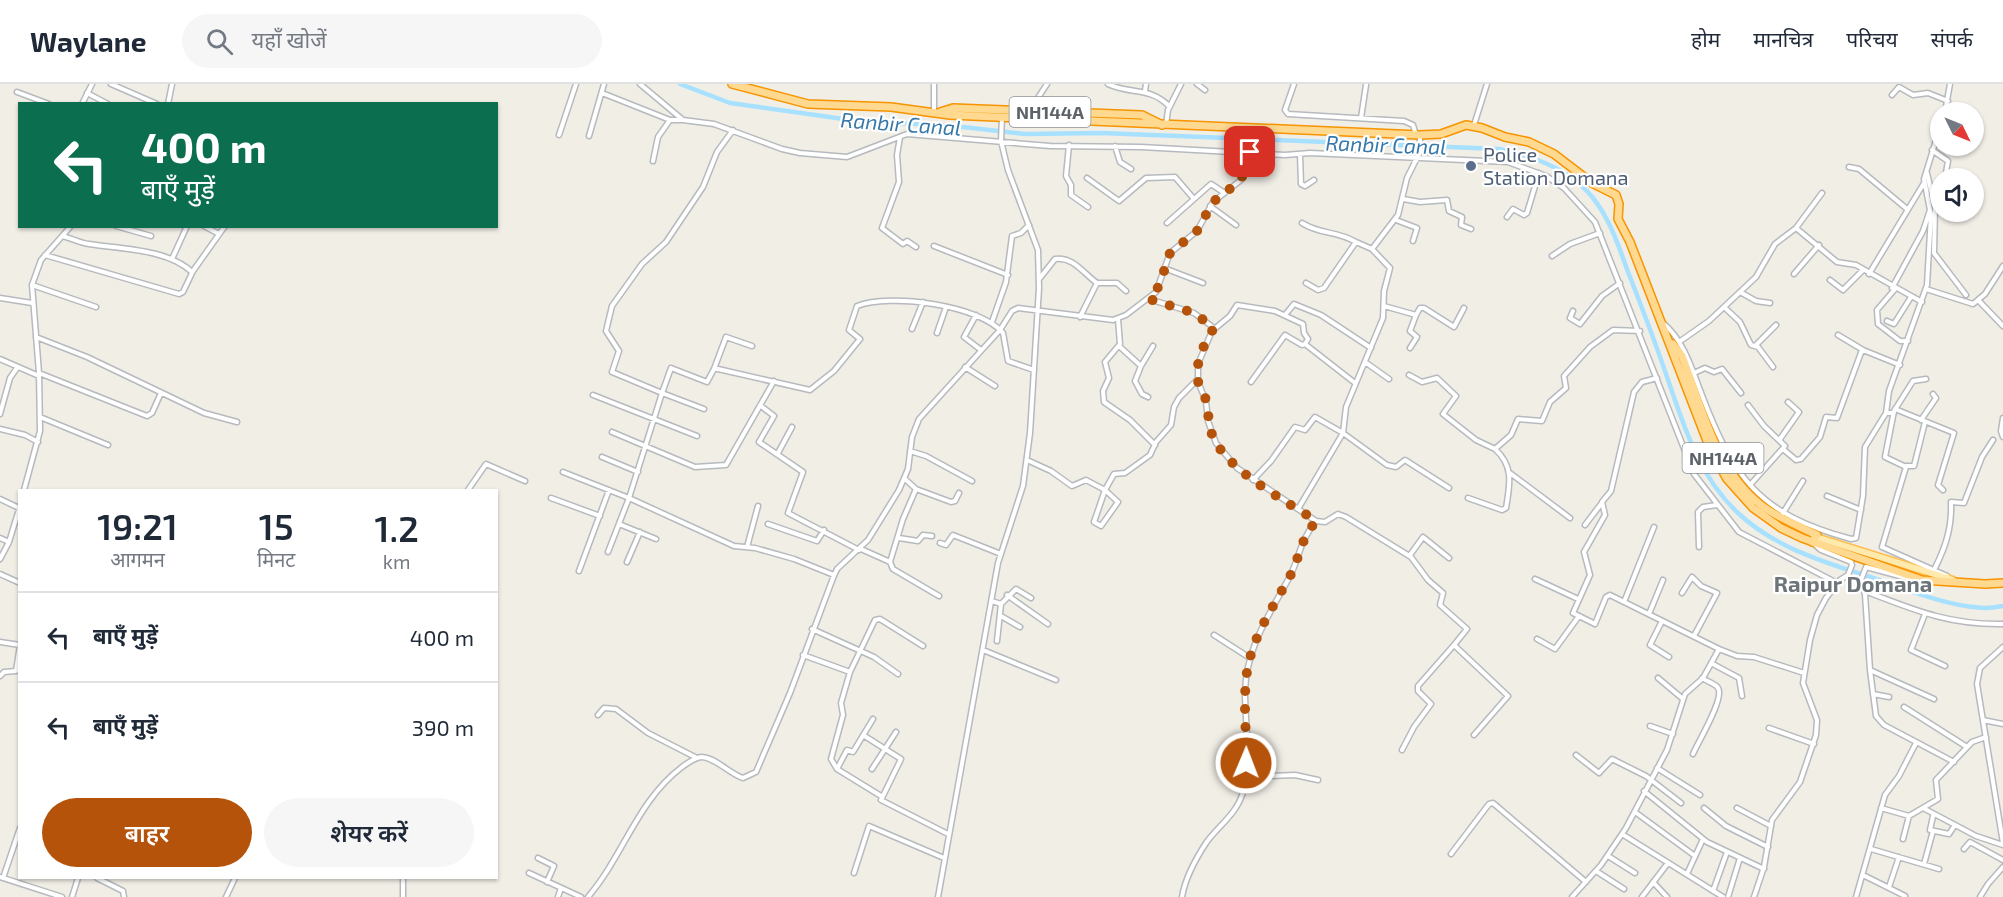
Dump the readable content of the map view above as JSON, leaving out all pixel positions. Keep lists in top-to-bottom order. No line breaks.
{"streets":{"highway":["NH144A"]},"districts":["Raipur Domana"],"water":["Ranbir Canal"],"places":["Police Station Domana"],"north":"bottom right","page":{"header":"Waylane","search":"यहाँ खोजें","nav":["होम","मानचित्र","परिचय","संपर्क"],"turn":["400 m","बाएँ मुड़ें"],"eta":["19:21","आगमन","15","मिनट","1.2","km"],"list":[{"name":"बाएँ मुड़ें","value":"400 m"},{"name":"बाएँ मुड़ें","value":"390 m"}],"buttons":["बाहर","शेयर करें"]}}
